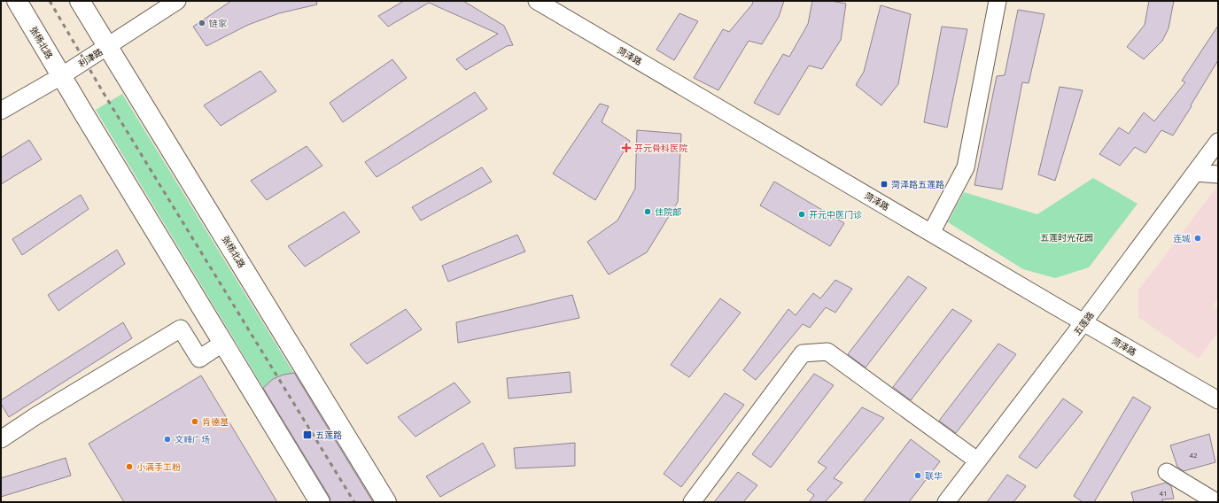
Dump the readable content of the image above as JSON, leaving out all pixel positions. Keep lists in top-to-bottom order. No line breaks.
{"streets":{"main road":["张杨北路"],"street":["菏泽路","利津路","五莲路"]},"crossings":[["张杨北路","利津路"],["菏泽路","五莲路"]],"parks":["五莲时光花园"],"places":{"other":["链家","住院部","开元中医门诊","连城","肯德基","文峰广场","小满手工粉","联华"],"health":["开元骨科医院"],"transit":["菏泽路五莲路","五莲路"]},"house_numbers":["42","41"]}
